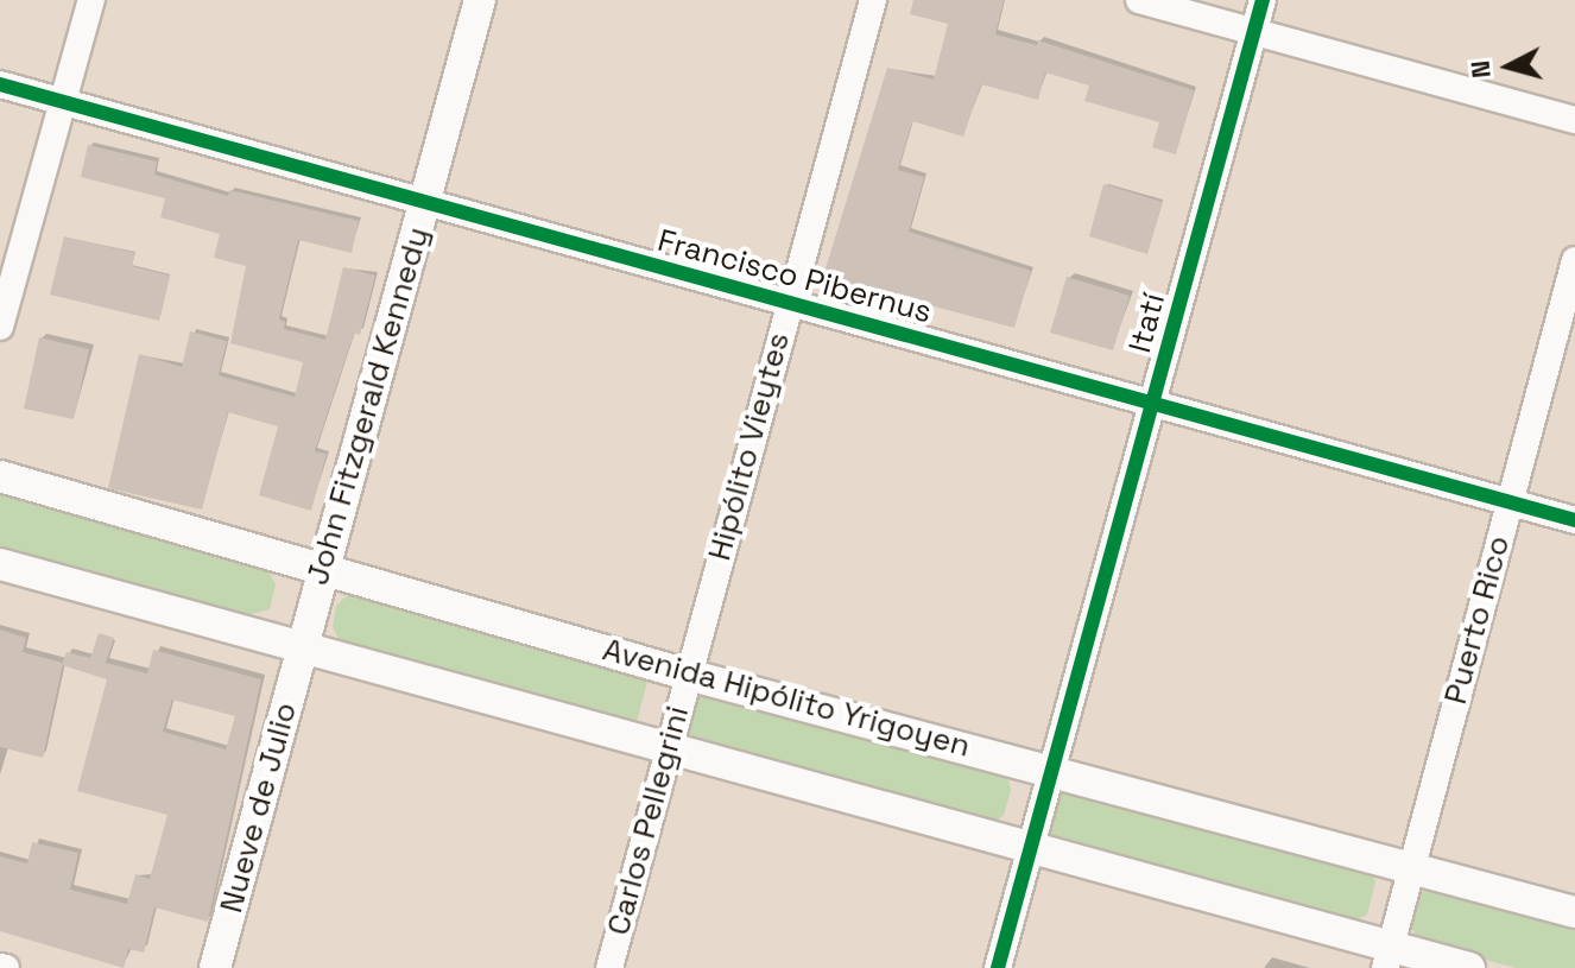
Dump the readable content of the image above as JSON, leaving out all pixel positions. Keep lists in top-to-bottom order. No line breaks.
{"streets":{"main road":["John Fitzgerald Kennedy","Avenida Hipólito Yrigoyen","Nueve de Julio"],"street":["Francisco Pibernus","Itatí","Hipólito Vieytes","Puerto Rico","Carlos Pellegrini"]},"crossings":[["Francisco Pibernus","Itatí"],["Francisco Pibernus","John Fitzgerald Kennedy"],["Francisco Pibernus","Hipólito Vieytes"],["Francisco Pibernus","Puerto Rico"],["Itatí","Avenida Hipólito Yrigoyen"],["John Fitzgerald Kennedy","Avenida Hipólito Yrigoyen"],["John Fitzgerald Kennedy","Nueve de Julio"],["Hipólito Vieytes","Avenida Hipólito Yrigoyen"],["Hipólito Vieytes","Carlos Pellegrini"],["Puerto Rico","Avenida Hipólito Yrigoyen"],["Avenida Hipólito Yrigoyen","Carlos Pellegrini"]],"north":"left"}
